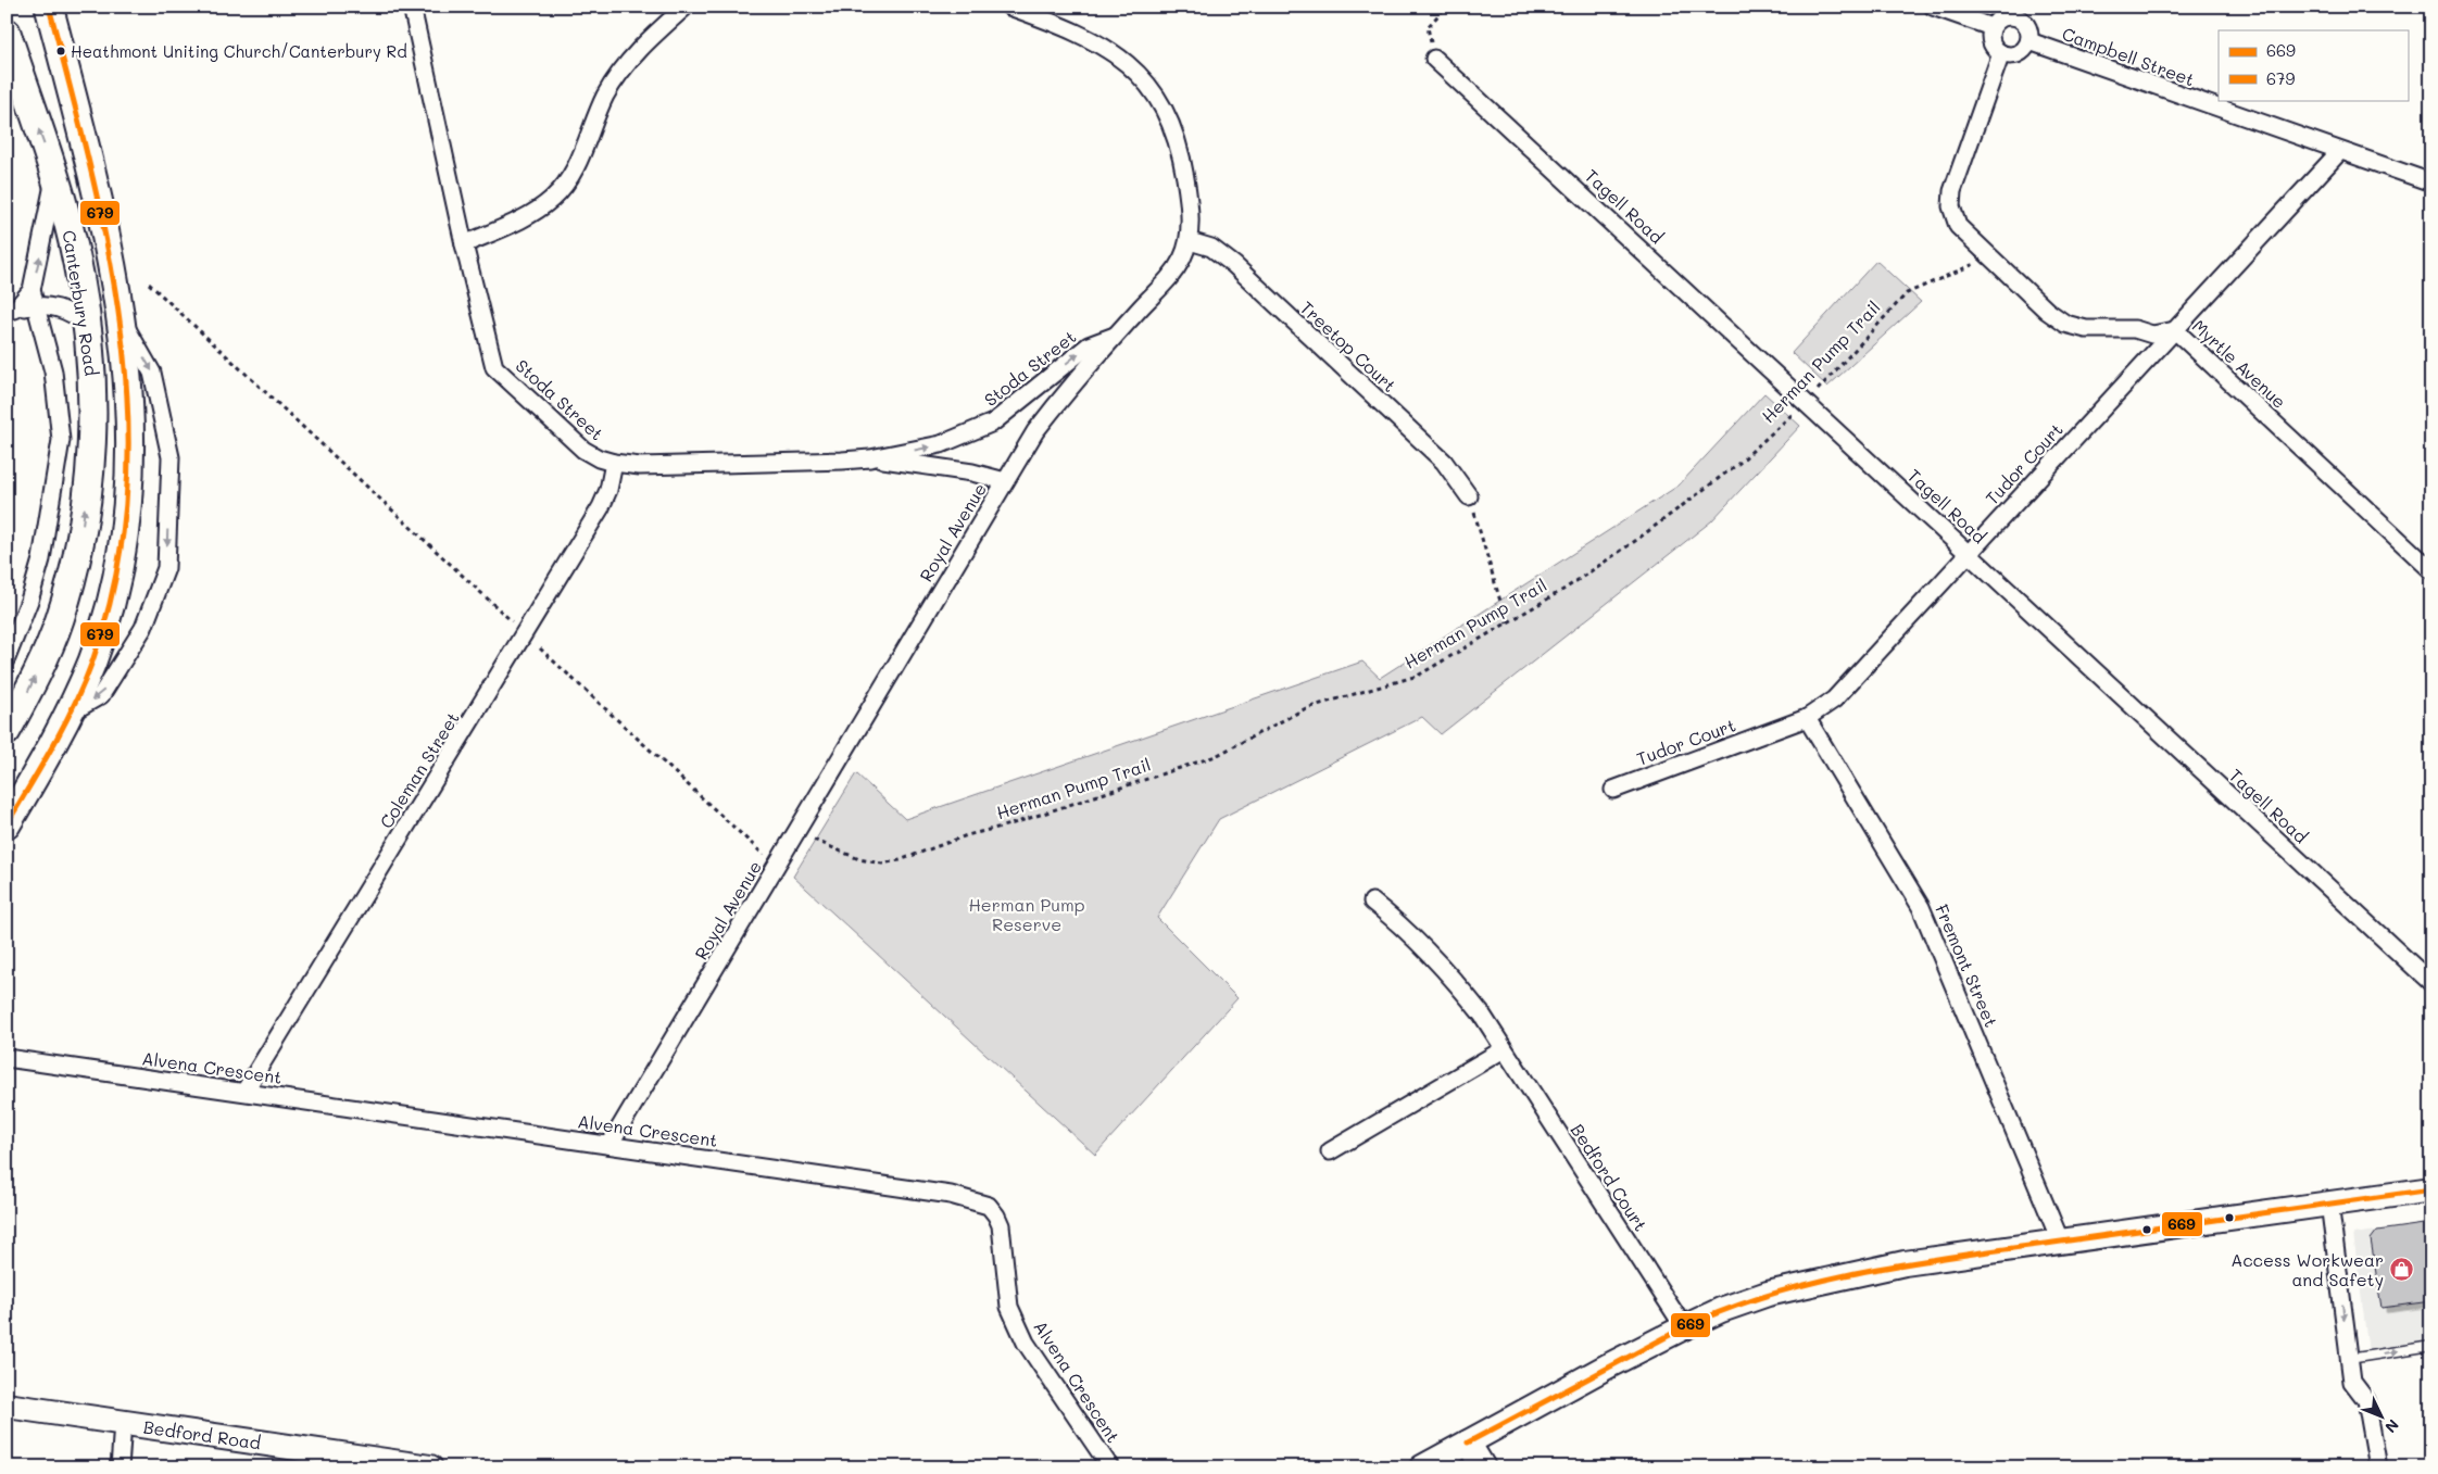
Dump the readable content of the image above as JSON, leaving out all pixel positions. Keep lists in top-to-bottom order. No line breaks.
{"streets":{"main road":["Canterbury Road","Bedford Road"],"street":["Campbell Street","Tagell Road","Treetop Court","Myrtle Avenue","Stoda Street","Tudor Court","Royal Avenue","Coleman Street","Fremont Street","Alvena Crescent","Bedford Court"],"path":["Herman Pump Trail"]},"crossings":[["Campbell Street","Myrtle Avenue"],["Campbell Street","Tudor Court"],["Tagell Road","Herman Pump Trail"],["Tagell Road","Tudor Court"],["Treetop Court","Royal Avenue"],["Herman Pump Trail","Myrtle Avenue"],["Herman Pump Trail","Royal Avenue"],["Myrtle Avenue","Tudor Court"],["Stoda Street","Royal Avenue"],["Stoda Street","Coleman Street"],["Tudor Court","Fremont Street"],["Royal Avenue","Alvena Crescent"],["Coleman Street","Alvena Crescent"]],"parks":["Herman Pump Reserve"],"places":{"other":["Heathmont Uniting Church/Canterbury Rd"],"shop":["Access Workwear and Safety"]},"lines":["transit line 679","transit line 669"],"legend":["669","679"],"north":"bottom right"}
